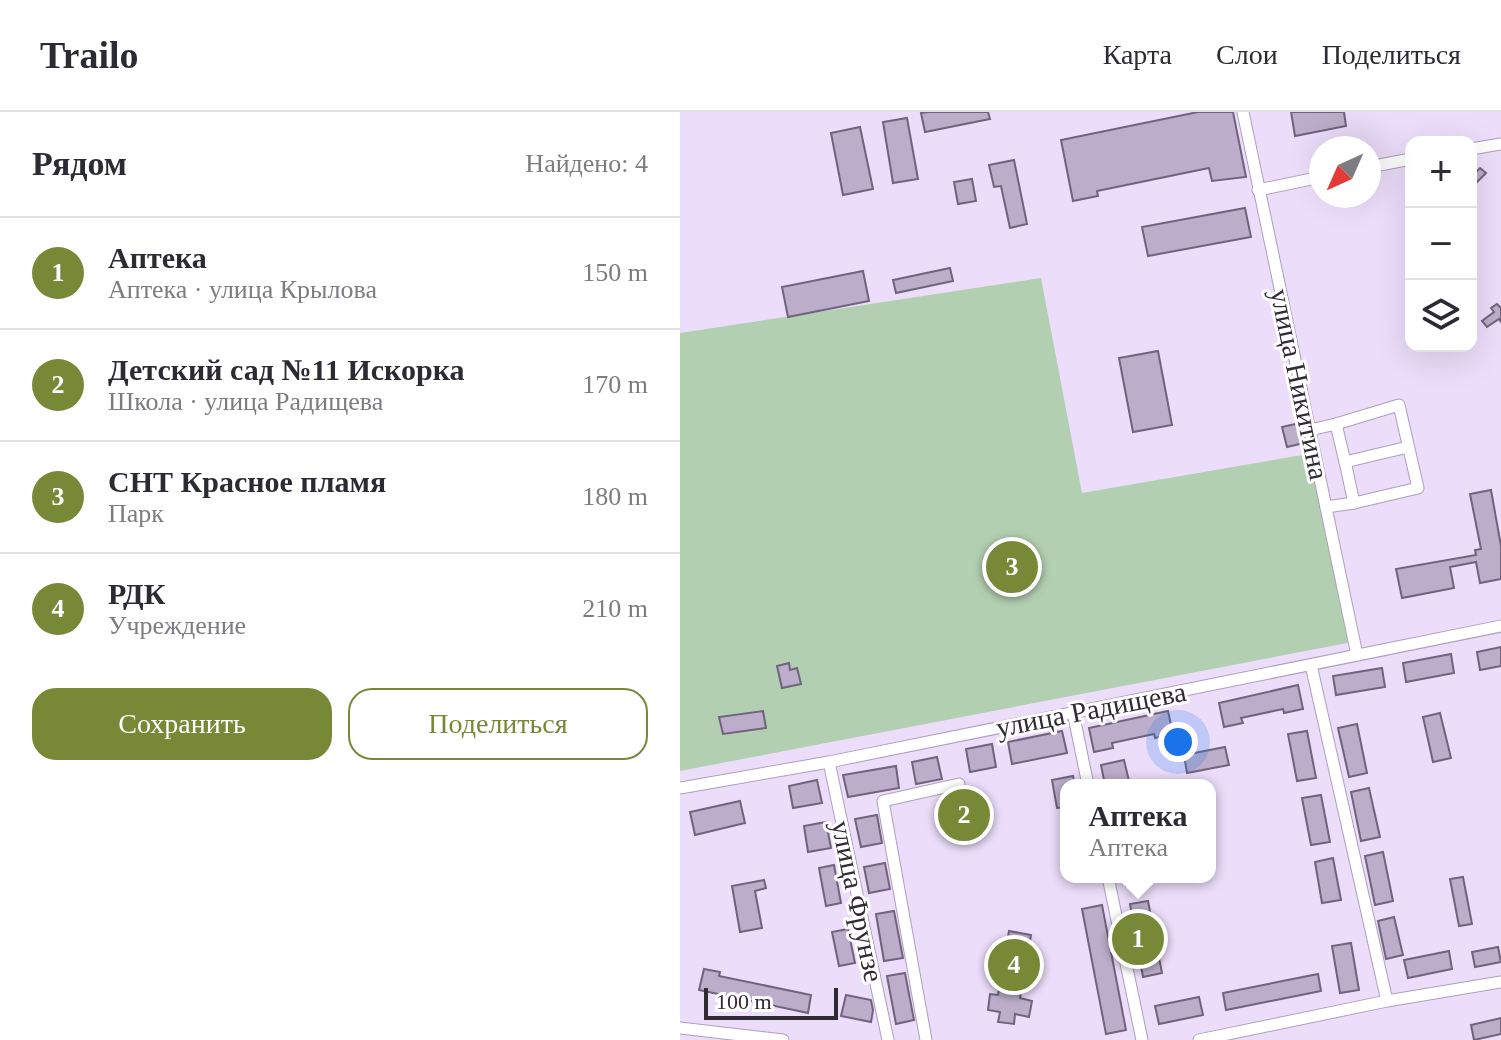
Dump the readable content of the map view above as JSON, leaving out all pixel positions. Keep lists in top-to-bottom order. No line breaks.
{"streets":{"street":["улица Никитина","улица Радищева","улица Фрунзе"]},"crossings":[["улица Никитина","улица Радищева"],["улица Радищева","улица Фрунзе"]],"scale_bar":"100 m","north":"bottom left","page":{"header":"Trailo","nav":["Карта","Слои","Поделиться"],"heading":["Рядом","Найдено: 4"],"map_buttons":["+","−"],"list":[{"mark":"1","name":"Аптека","note":"Аптека · улица Крылова","value":"150 m"},{"mark":"2","name":"Детский сад №11 Искорка","note":"Школа · улица Радищева","value":"170 m"},{"mark":"3","name":"СНТ Красное пламя","note":"Парк","value":"180 m"},{"mark":"4","name":"РДК","note":"Учреждение","value":"210 m"}],"pins":["3","2","1","4"],"buttons":["Сохранить","Поделиться"],"popup":["Аптека","Аптека"],"scale":"100 m"}}
